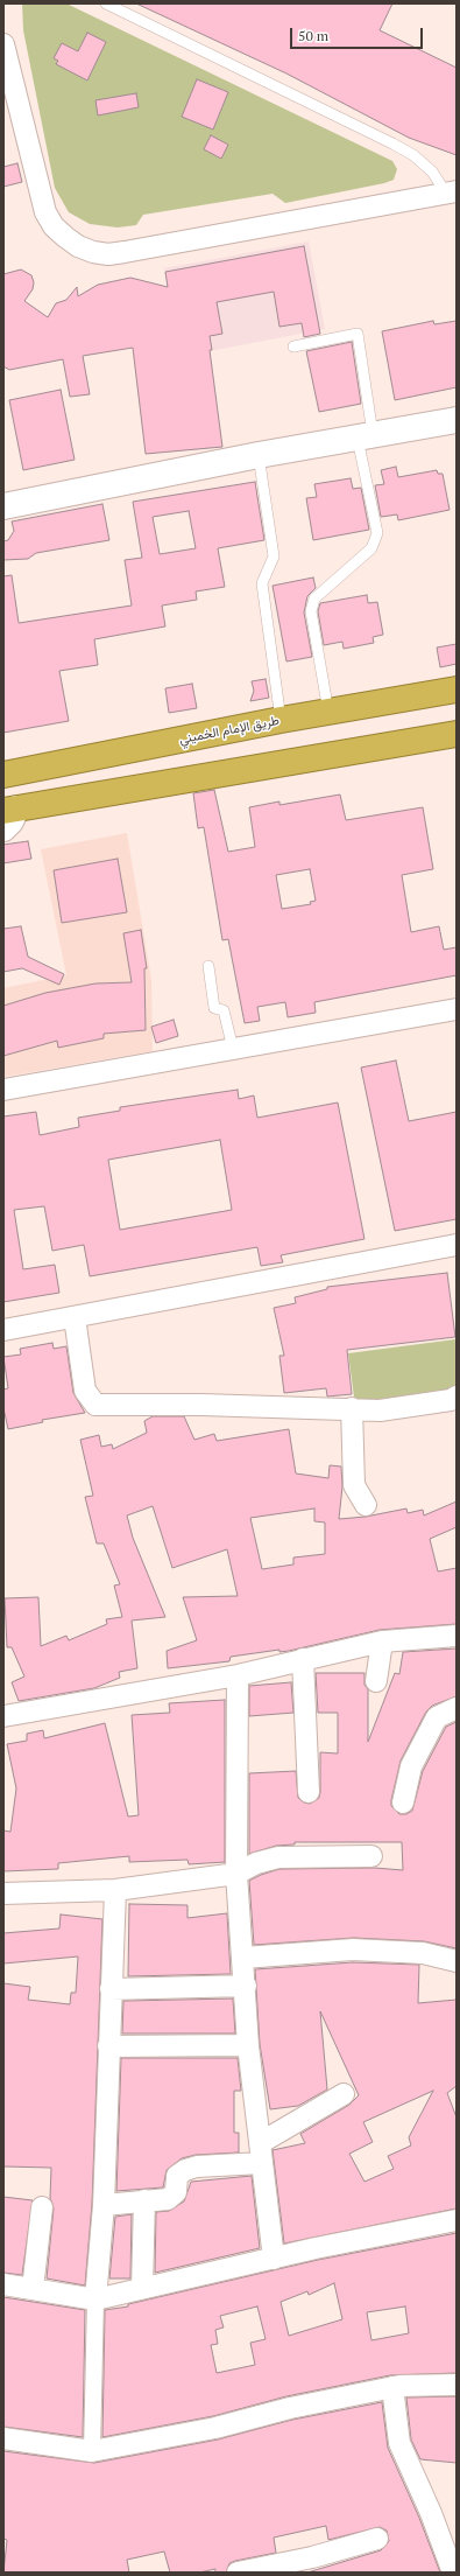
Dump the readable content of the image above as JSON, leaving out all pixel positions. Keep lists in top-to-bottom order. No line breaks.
{"streets":{"highway":["طريق الإمام الخميني"]},"scale_bar":"50 m"}
